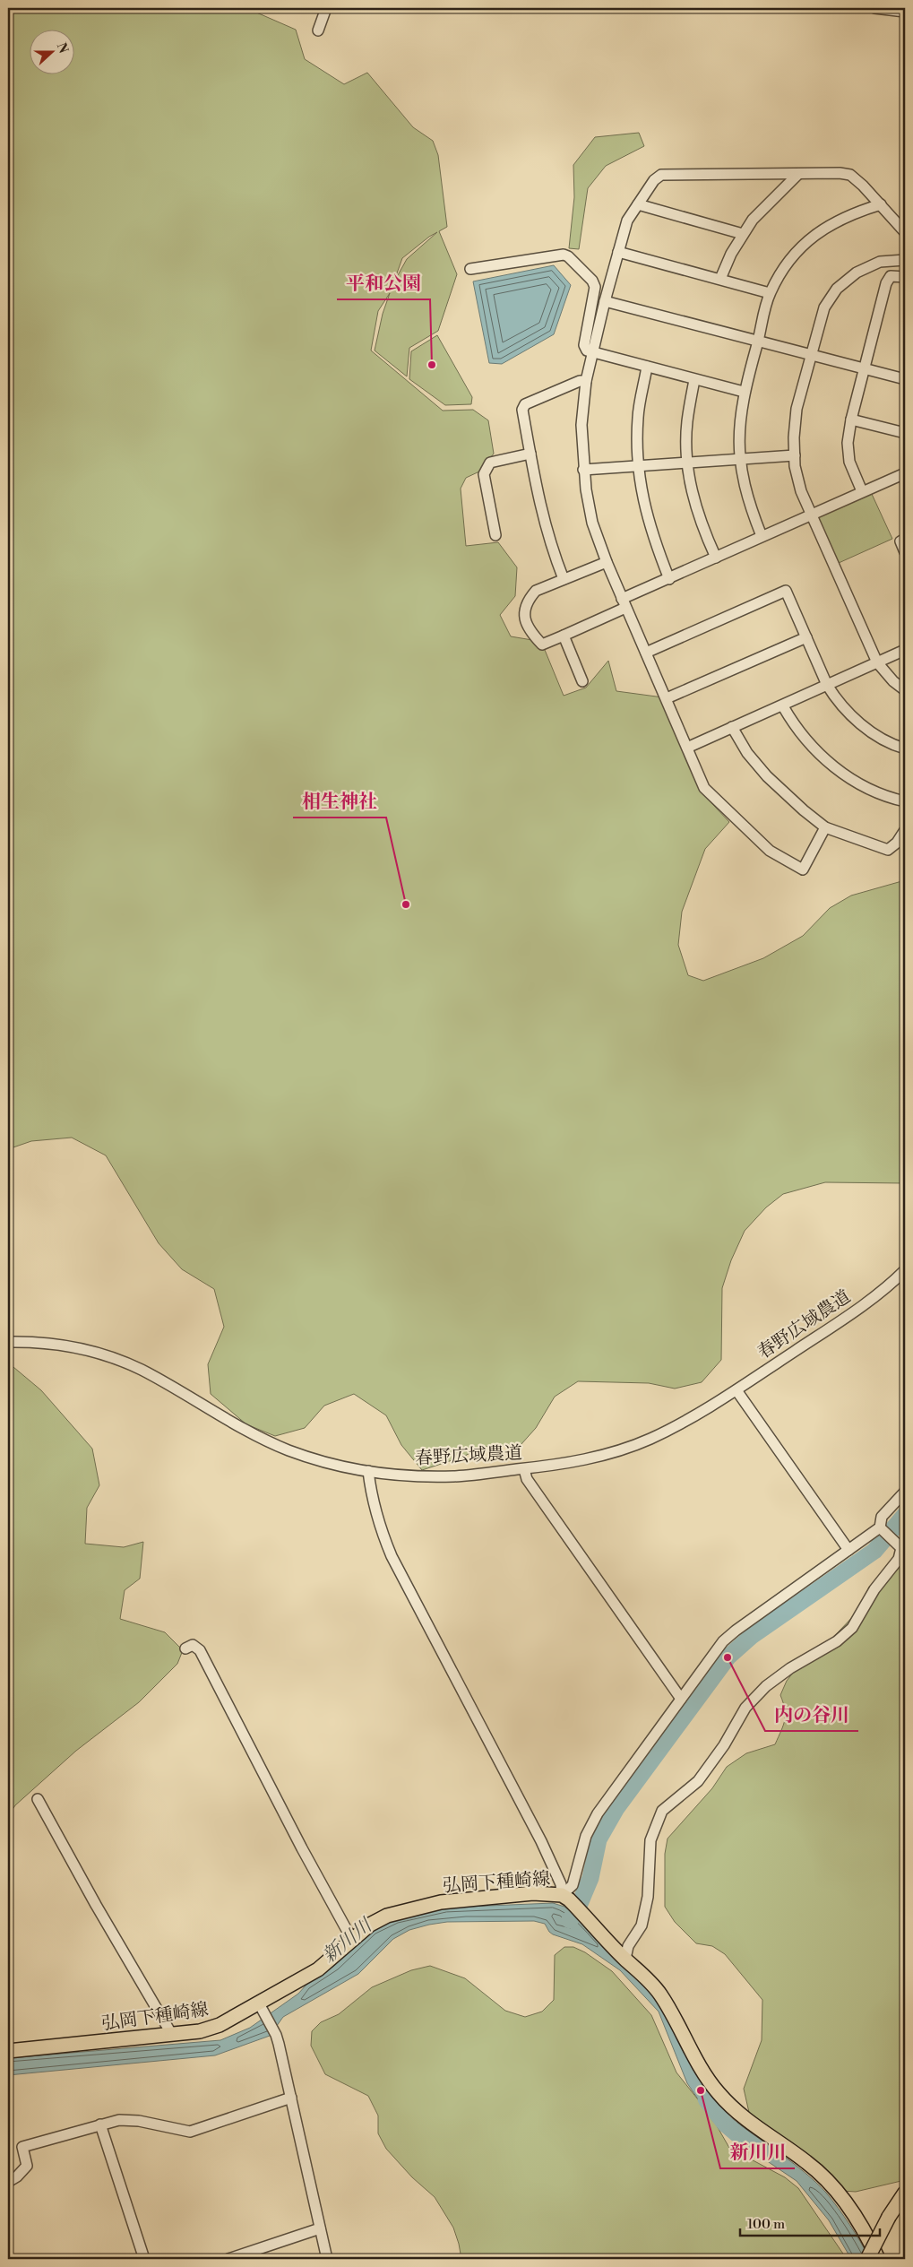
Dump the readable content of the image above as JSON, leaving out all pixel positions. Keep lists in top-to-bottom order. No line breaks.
{"streets":{"main road":["弘岡下種崎線"],"street":["春野広域農道"]},"water":["新川川"],"places":["平和公園","相生神社","内の谷川","新川川"],"scale_bar":"100 m","north":"right"}
